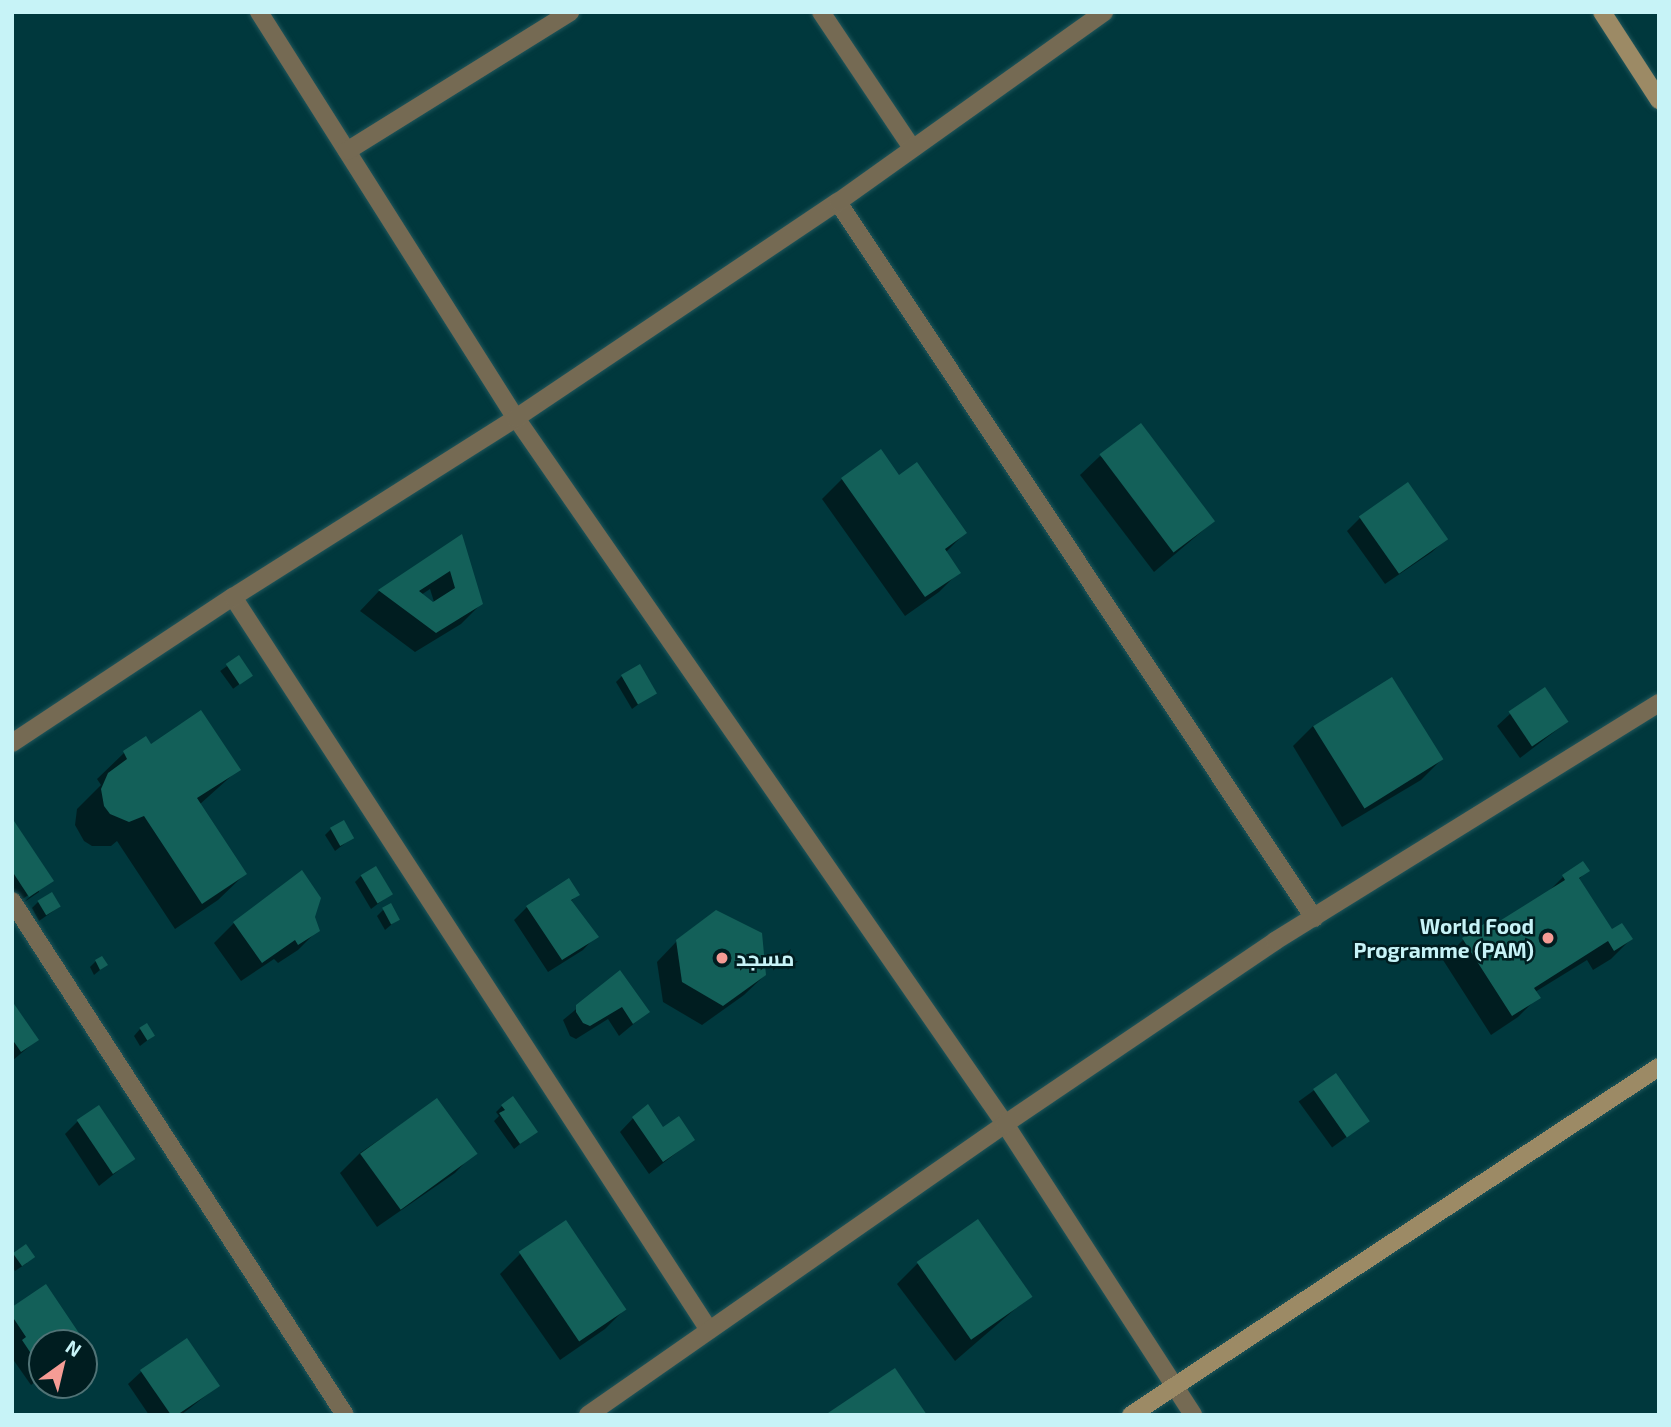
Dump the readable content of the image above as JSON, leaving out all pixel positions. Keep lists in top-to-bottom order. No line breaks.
{"places":["World Food Programme (PAM)","مسجد"],"north":"top right"}
